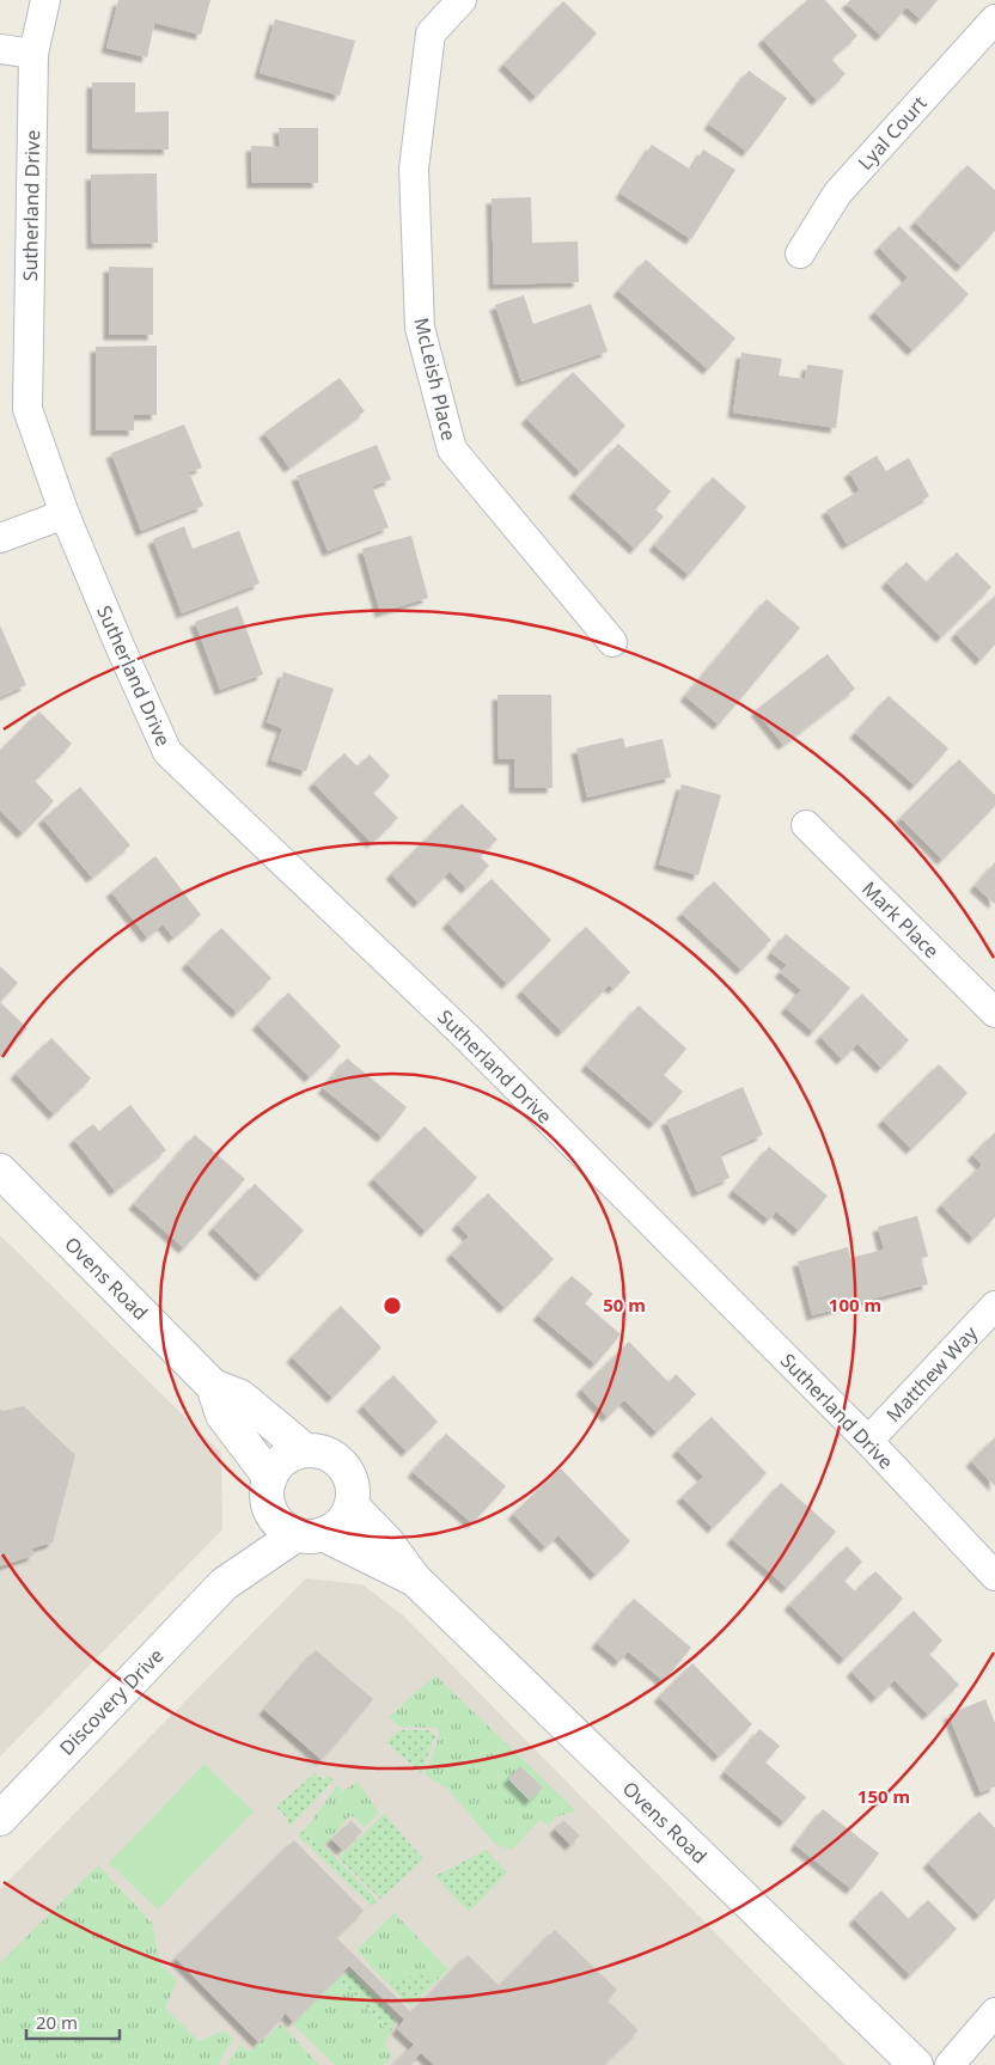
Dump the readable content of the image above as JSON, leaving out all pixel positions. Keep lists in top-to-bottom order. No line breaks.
{"streets":{"street":["Lyal Court","Sutherland Drive","McLeish Place","Mark Place","Ovens Road","Matthew Way","Discovery Drive"]},"crossings":[["Sutherland Drive","Matthew Way"],["Ovens Road","Discovery Drive"]],"scale_bar":"20 m","rings":["50 m","100 m","150 m"]}
